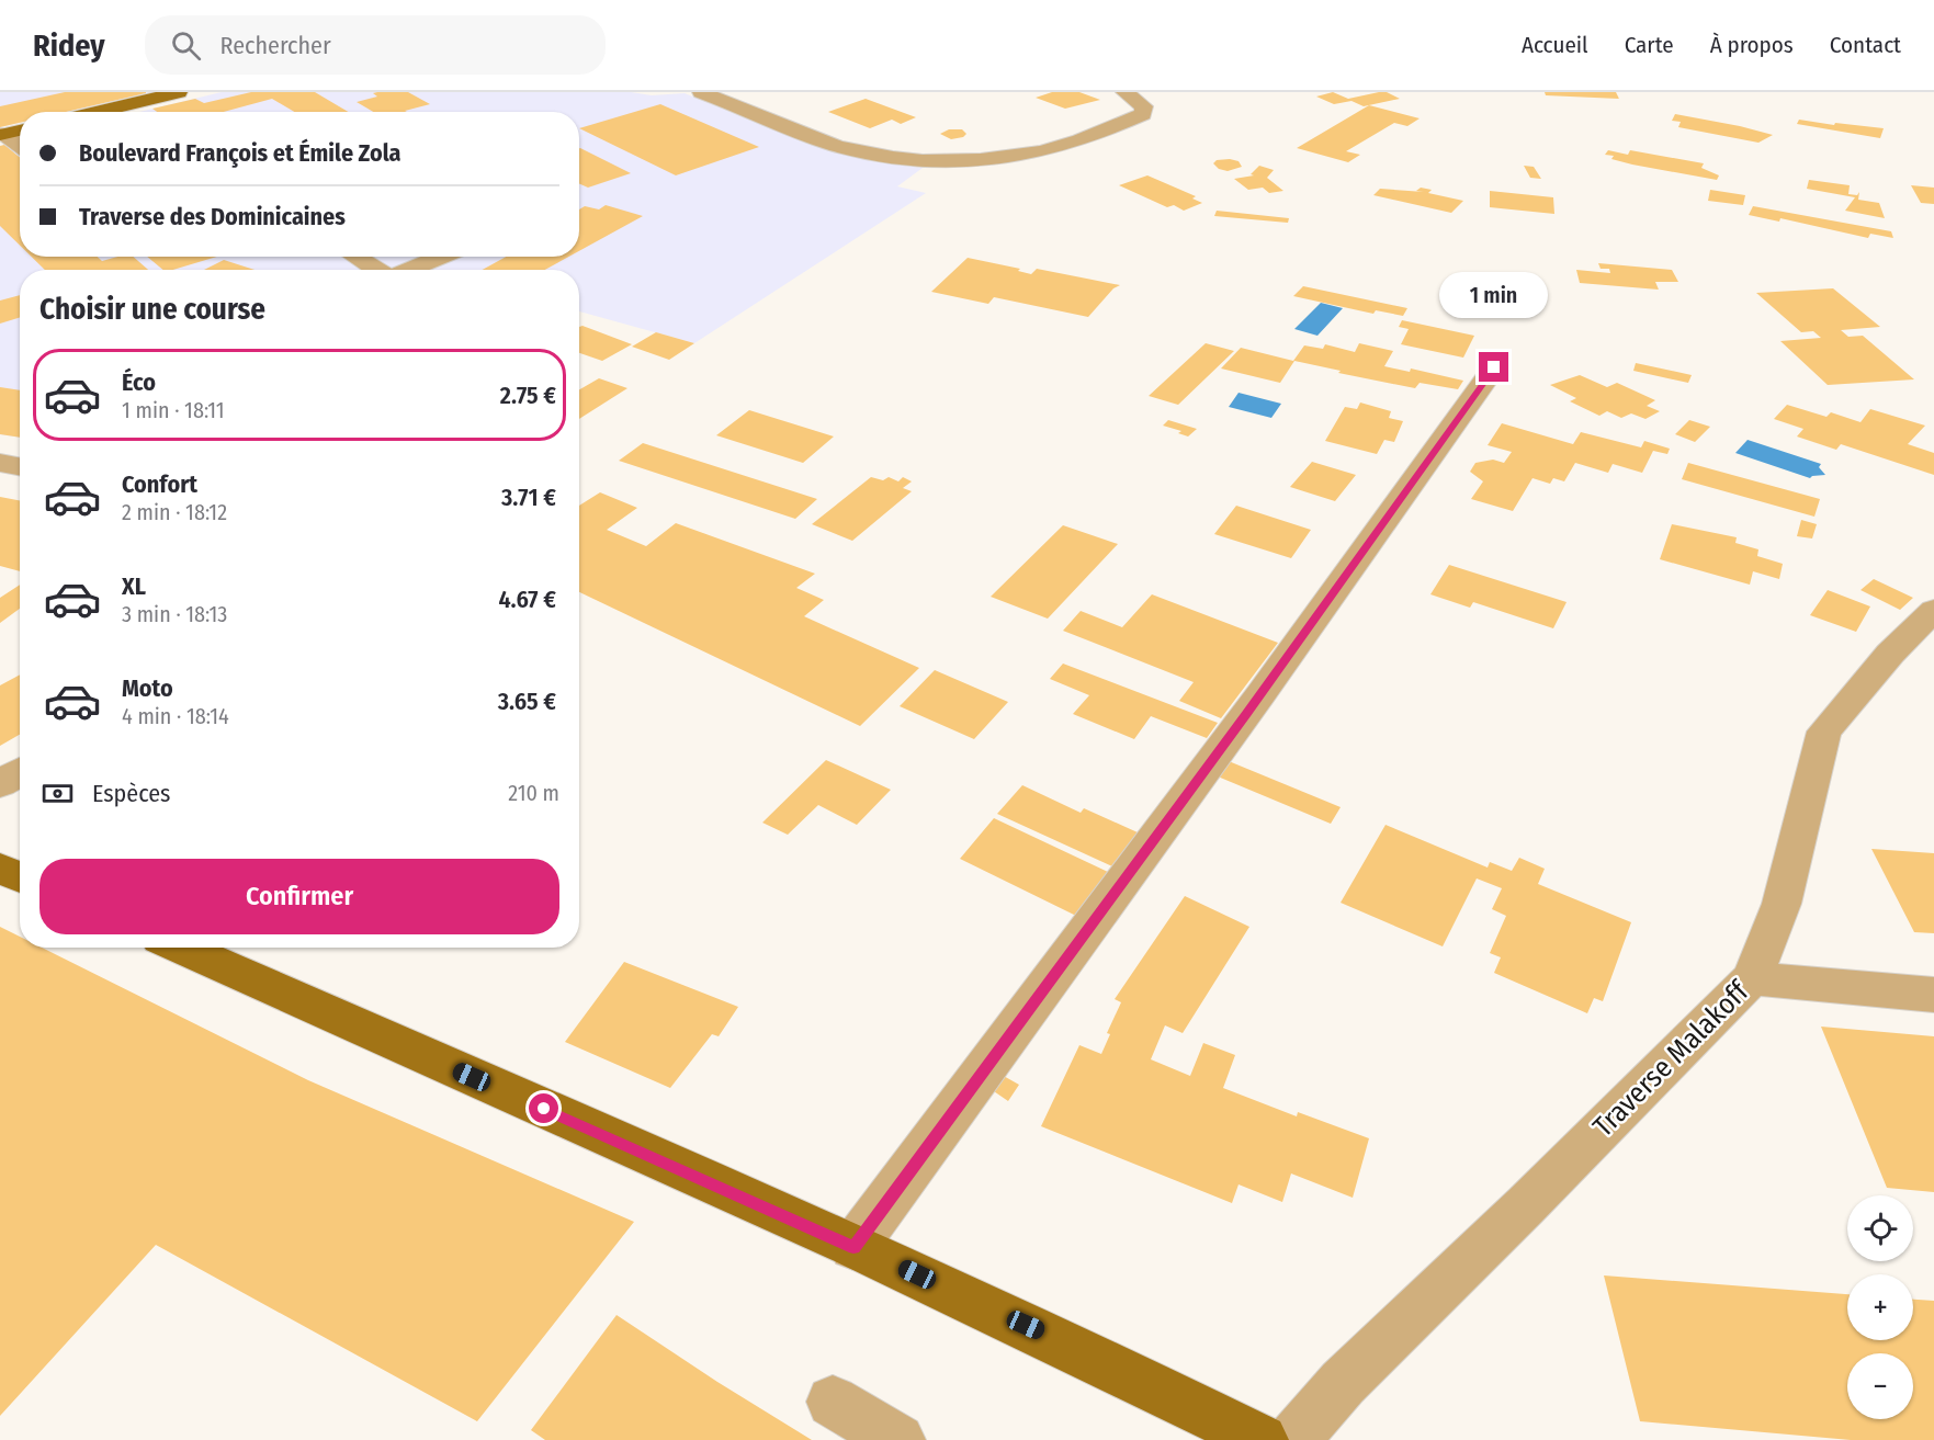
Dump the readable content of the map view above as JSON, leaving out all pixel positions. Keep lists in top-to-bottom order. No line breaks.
{"streets":{"street":["Traverse Malakoff"]},"page":{"header":"Ridey","search":"Rechercher","nav":["Accueil","Carte","À propos","Contact"],"banner":["Boulevard François et Émile Zola","Traverse des Dominicaines"],"heading":"Choisir une course","bubble":"1 min","list":[{"name":"Éco","note":"1 min · 18:11","value":"2.75 €"},{"name":"Confort","note":"2 min · 18:12","value":"3.71 €"},{"name":"XL","note":"3 min · 18:13","value":"4.67 €"},{"name":"Moto","note":"4 min · 18:14","value":"3.65 €"}],"pay":["Espèces","210 m"],"buttons":"Confirmer","map_buttons":["+","−"]}}
